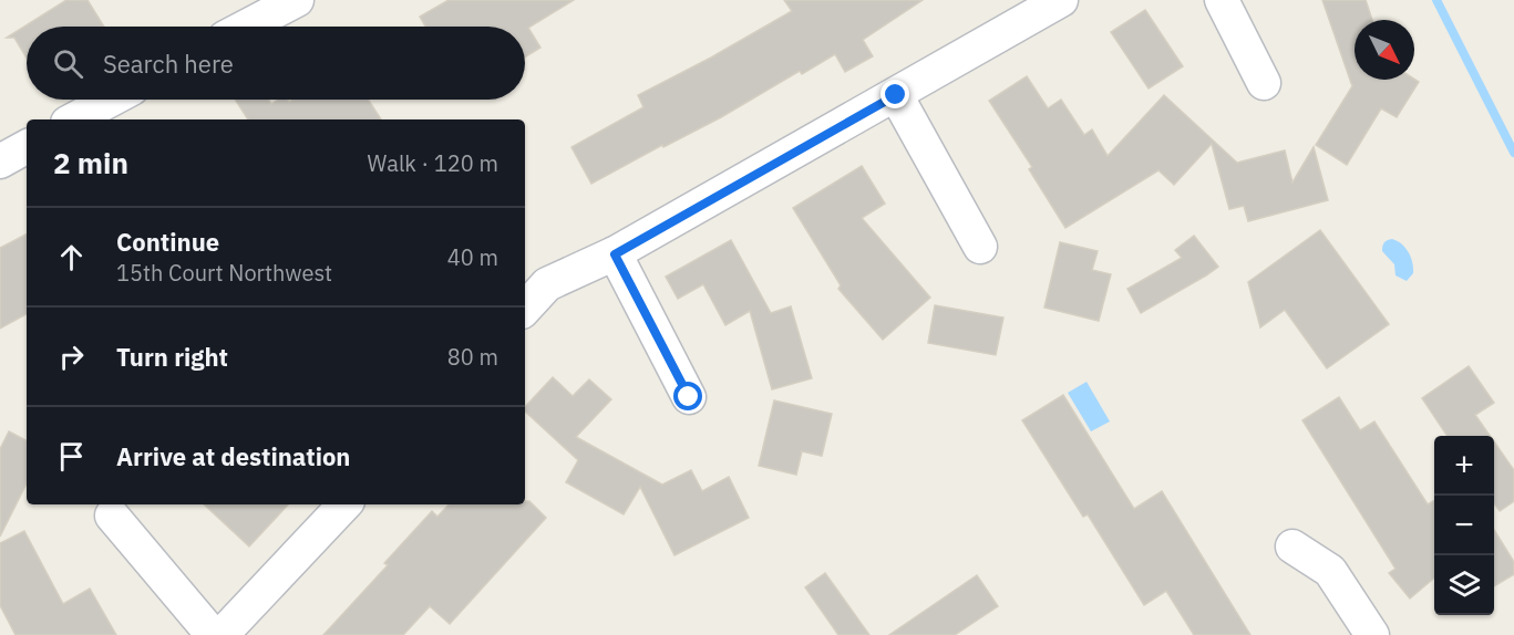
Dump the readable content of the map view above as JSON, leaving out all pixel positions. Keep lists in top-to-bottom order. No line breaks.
{"north":"bottom right","page":{"search":"Search here","heading":["2 min","Walk · 120 m"],"list":[["Continue","15th Court Northwest","40 m"],["Turn right","80 m"],"Arrive at destination"],"map_buttons":["+","−"]}}
